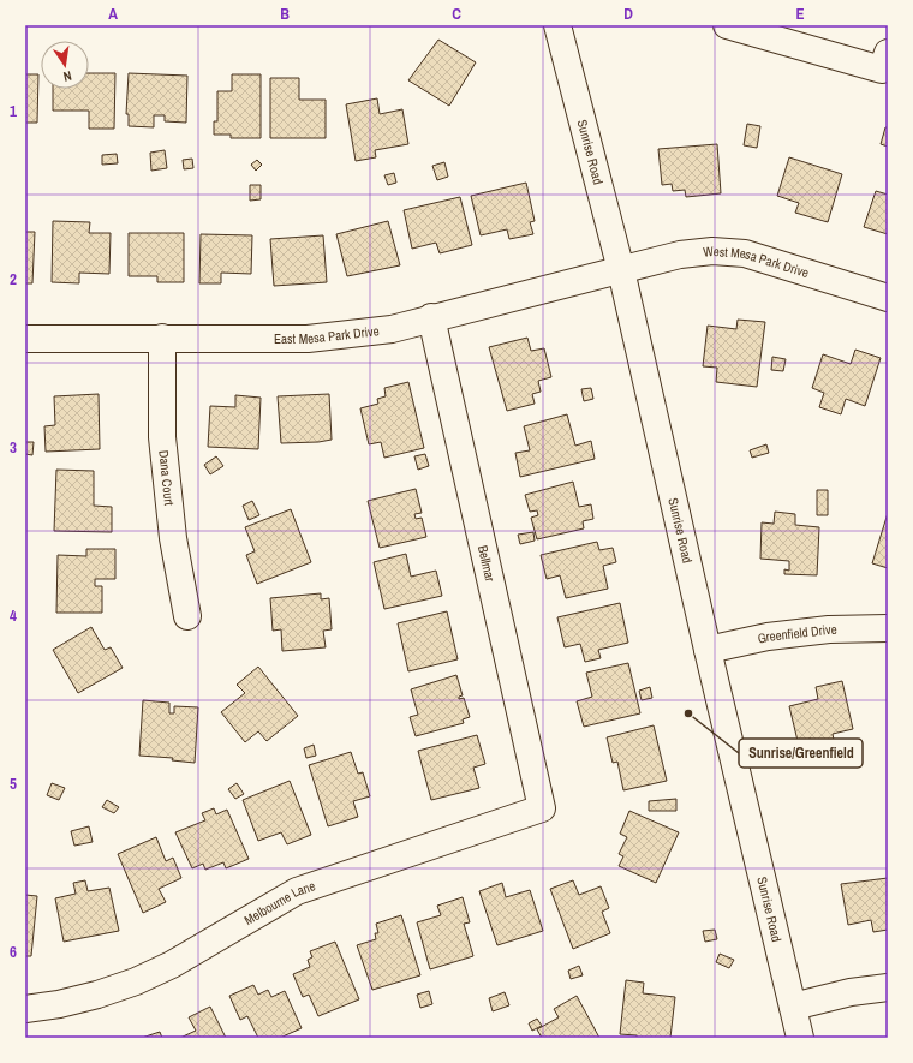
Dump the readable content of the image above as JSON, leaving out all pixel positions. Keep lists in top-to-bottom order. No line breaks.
{"streets":{"street":["Sunrise Road","West Mesa Park Drive","East Mesa Park Drive","Dana Court","Bellmar","Greenfield Drive","Melbourne Lane"]},"crossings":[["Sunrise Road","West Mesa Park Drive"],["Sunrise Road","East Mesa Park Drive"],["Sunrise Road","Greenfield Drive"],["West Mesa Park Drive","East Mesa Park Drive"],["East Mesa Park Drive","Dana Court"],["East Mesa Park Drive","Bellmar"],["Bellmar","Melbourne Lane"]],"places":["Sunrise/Greenfield"],"north":"bottom","grid":{"columns":["A","B","C","D","E"],"rows":["1","2","3","4","5","6"]}}
